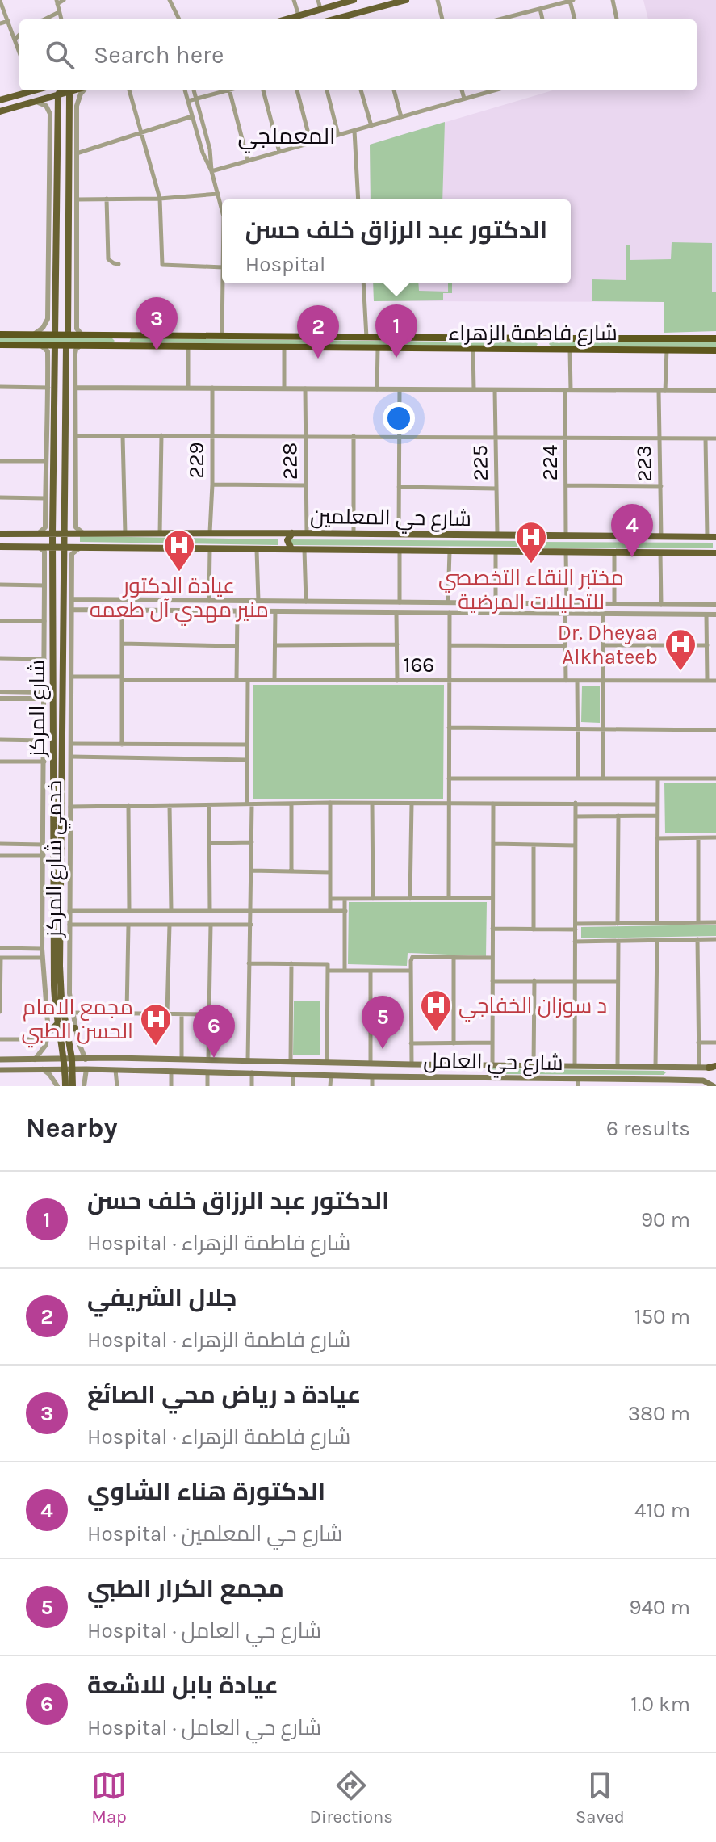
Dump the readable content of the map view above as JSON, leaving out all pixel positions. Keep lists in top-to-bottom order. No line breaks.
{"streets":{"highway":["شارع فاطمة الزهراء"],"main road":["شارع حي المعلمين","شارع المركز","شارع حي العامل"],"street":["229","228","225","224","223","166","خدمي شارع المركز"]},"crossings":[["شارع فاطمة الزهراء","224"],["شارع فاطمة الزهراء","223"],["شارع فاطمة الزهراء","شارع المركز"],["229","شارع حي المعلمين"],["228","شارع حي المعلمين"],["225","شارع حي المعلمين"],["224","شارع حي المعلمين"],["223","شارع حي المعلمين"],["شارع حي المعلمين","شارع المركز"],["شارع حي المعلمين","خدمي شارع المركز"],["166","خدمي شارع المركز"],["شارع المركز","خدمي شارع المركز"],["شارع المركز","شارع حي العامل"],["خدمي شارع المركز","شارع حي العامل"]],"districts":["المعملجي"],"places":{"hospital":["مختبر النقاء التخصصي للتحليلات المرضية","عيادة الدكتور منير مهدي آل طعمه","Dr. Dheyaa Alkhateeb","د سوزان الخفاجي","مجمع الامام الحسن الطبي"]},"page":{"search":"Search here","popup":["الدكتور عبد الرزاق خلف حسن","Hospital"],"pins":["3","1","2","4","5","6"],"heading":["Nearby","6 results"],"list":[{"mark":"1","name":"الدكتور عبد الرزاق خلف حسن","note":"Hospital · شارع فاطمة الزهراء","value":"90 m"},{"mark":"2","name":"جلال الشريفي","note":"Hospital · شارع فاطمة الزهراء","value":"150 m"},{"mark":"3","name":"عيادة د رياض محي الصائغ","note":"Hospital · شارع فاطمة الزهراء","value":"380 m"},{"mark":"4","name":"الدكتورة هناء الشاوي","note":"Hospital · شارع حي المعلمين","value":"410 m"},{"mark":"5","name":"مجمع الكرار الطبي","note":"Hospital · شارع حي العامل","value":"940 m"},{"mark":"6","name":"عيادة بابل للاشعة","note":"Hospital · شارع حي العامل","value":"1.0 km"}],"nav":["Map","Directions","Saved"]}}
